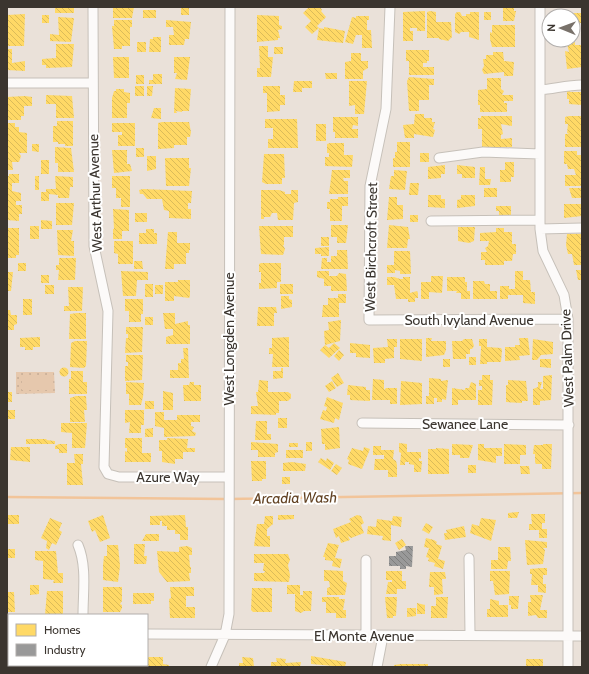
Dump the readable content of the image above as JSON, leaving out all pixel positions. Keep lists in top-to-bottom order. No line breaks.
{"streets":{"street":["West Arthur Avenue","West Birchcroft Street","South Ivyland Avenue","West Longden Avenue","West Palm Drive","Sewanee Lane","Azure Way","El Monte Avenue"]},"crossings":[["West Arthur Avenue","Azure Way"],["West Birchcroft Street","South Ivyland Avenue"],["South Ivyland Avenue","West Palm Drive"],["West Longden Avenue","Azure Way"],["West Longden Avenue","El Monte Avenue"],["West Palm Drive","Sewanee Lane"],["West Palm Drive","El Monte Avenue"]],"water":["Arcadia Wash"],"legend":["Homes","Industry"],"north":"left"}
